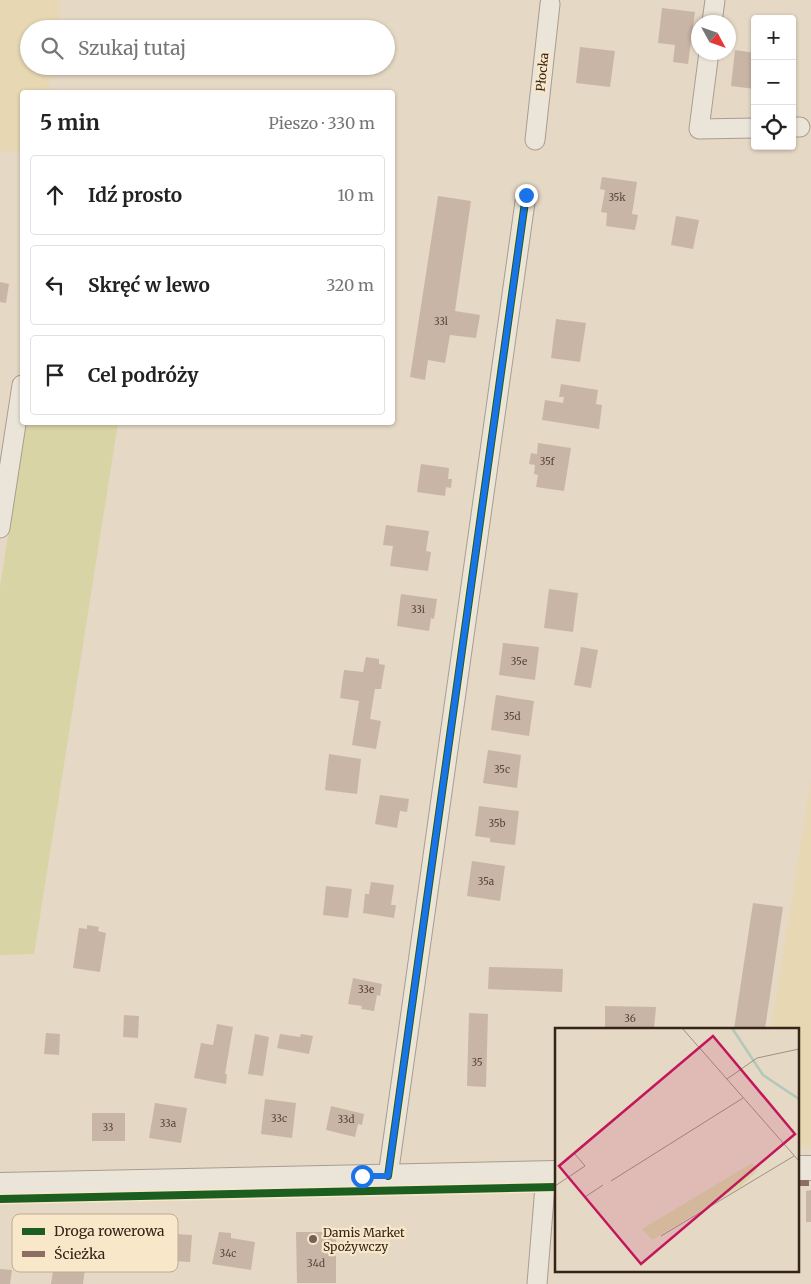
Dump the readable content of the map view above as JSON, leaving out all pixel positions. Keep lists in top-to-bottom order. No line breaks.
{"streets":{"street":["Płocka"]},"places":["Damis Market Spożywczy"],"house_numbers":["35k","33l","35f","33i","35e","35d","35c","35b","35a","33e","36","35","33c","33d","33a","33","34c","34d"],"legend":["Droga rowerowa","Ścieżka"],"north":"bottom right","page":{"map_buttons":["+","−"],"search":"Szukaj tutaj","heading":["5 min","Pieszo · 330 m"],"list":[["Idź prosto","10 m"],["Skręć w lewo","320 m"],"Cel podróży"]}}
